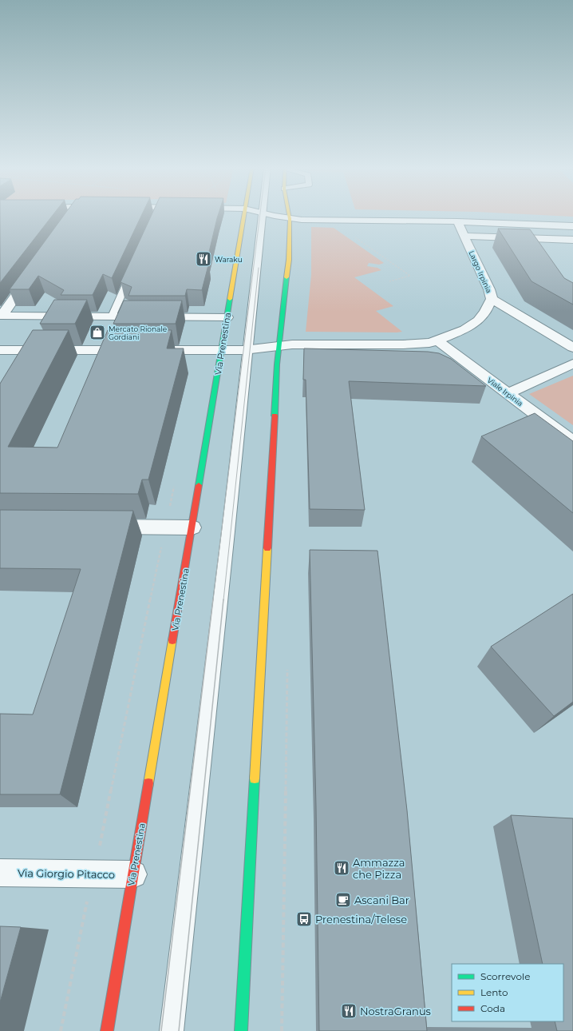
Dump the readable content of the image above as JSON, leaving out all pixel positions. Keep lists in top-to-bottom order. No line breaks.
{"streets":{"main road":["Via Prenestina"],"street":["Largo Irpinia","Viale Irpinia","Via Giorgio Pitacco"]},"crossings":[["Largo Irpinia","Via Prenestina"],["Largo Irpinia","Viale Irpinia"],["Via Prenestina","Via Giorgio Pitacco"]],"places":{"restaurant":["Waraku","Ammazza che Pizza","NostraGranus"],"shop":["Mercato Rionale Gordiani"],"cafe":["Ascani Bar"],"bus stop":["Prenestina/Telese"]},"legend":["Scorrevole","Lento","Coda"]}
